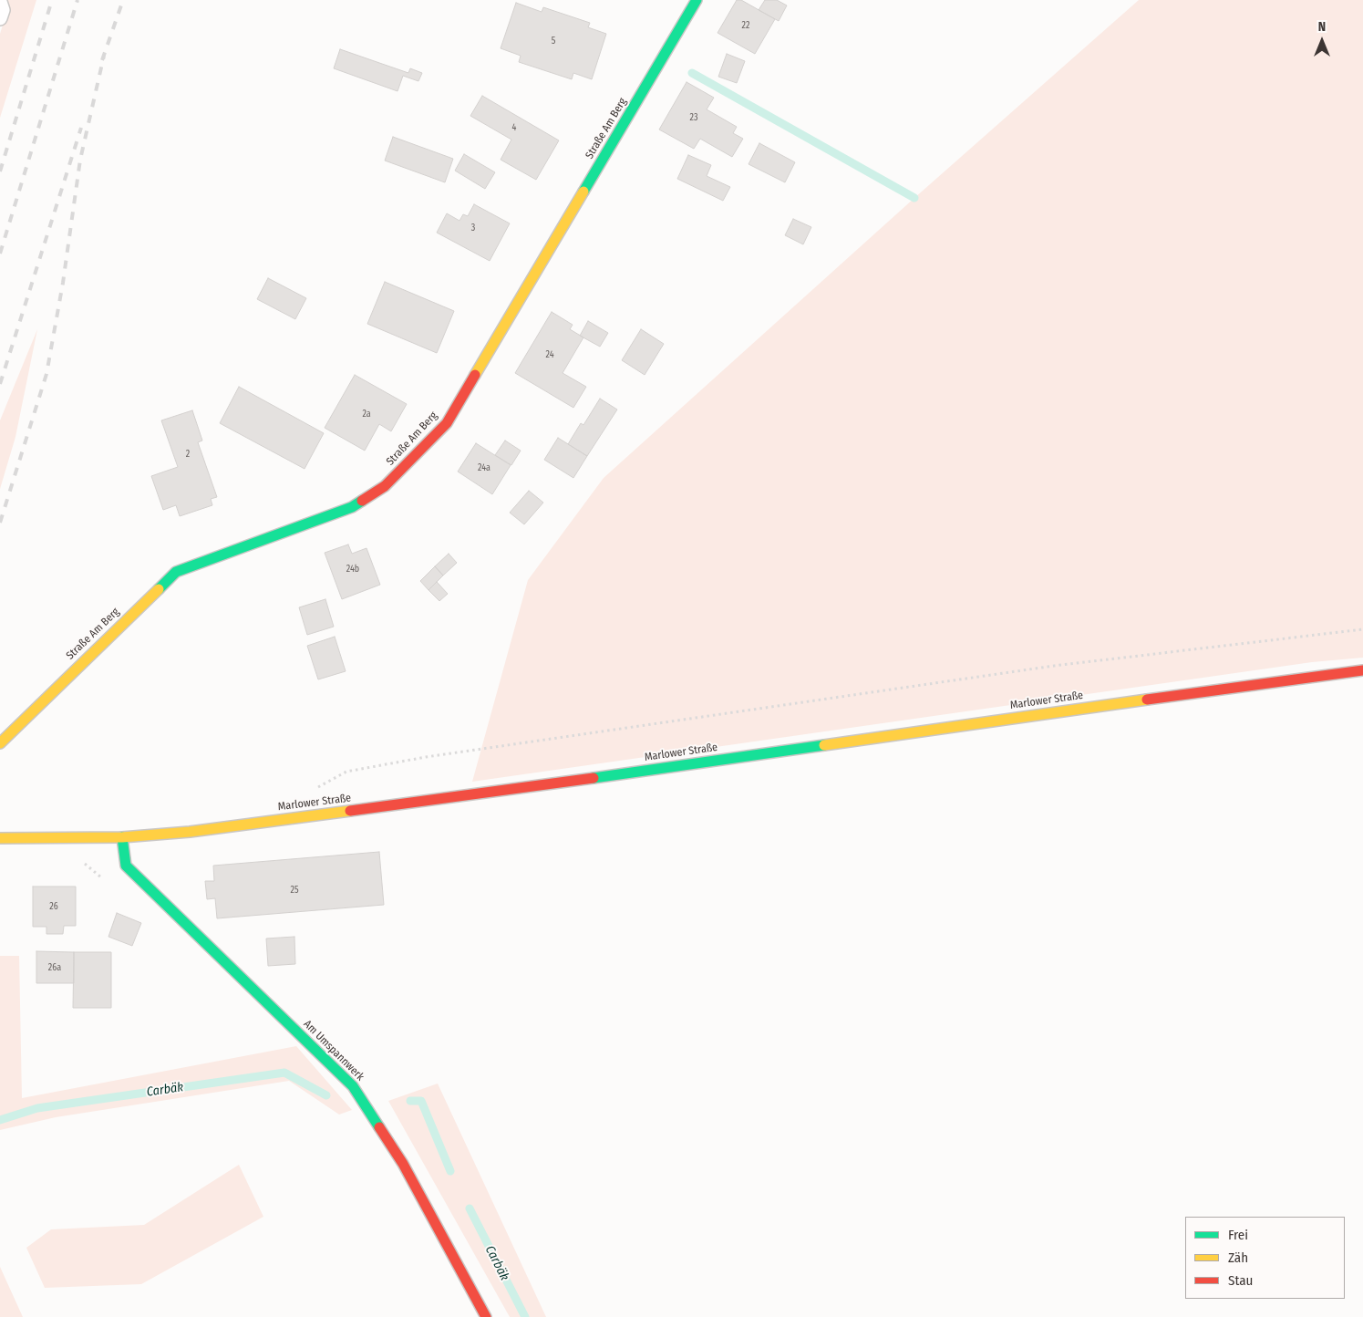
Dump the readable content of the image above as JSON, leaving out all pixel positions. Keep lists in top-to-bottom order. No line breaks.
{"streets":{"street":["Straße Am Berg","Marlower Straße","Am Umspannwerk"]},"crossings":[["Marlower Straße","Am Umspannwerk"]],"water":["Carbäk"],"house_numbers":["22","5","23","4","3","24","2a","2","24a","24b","25","26","26a"],"legend":["Frei","Zäh","Stau"],"north":"top"}
